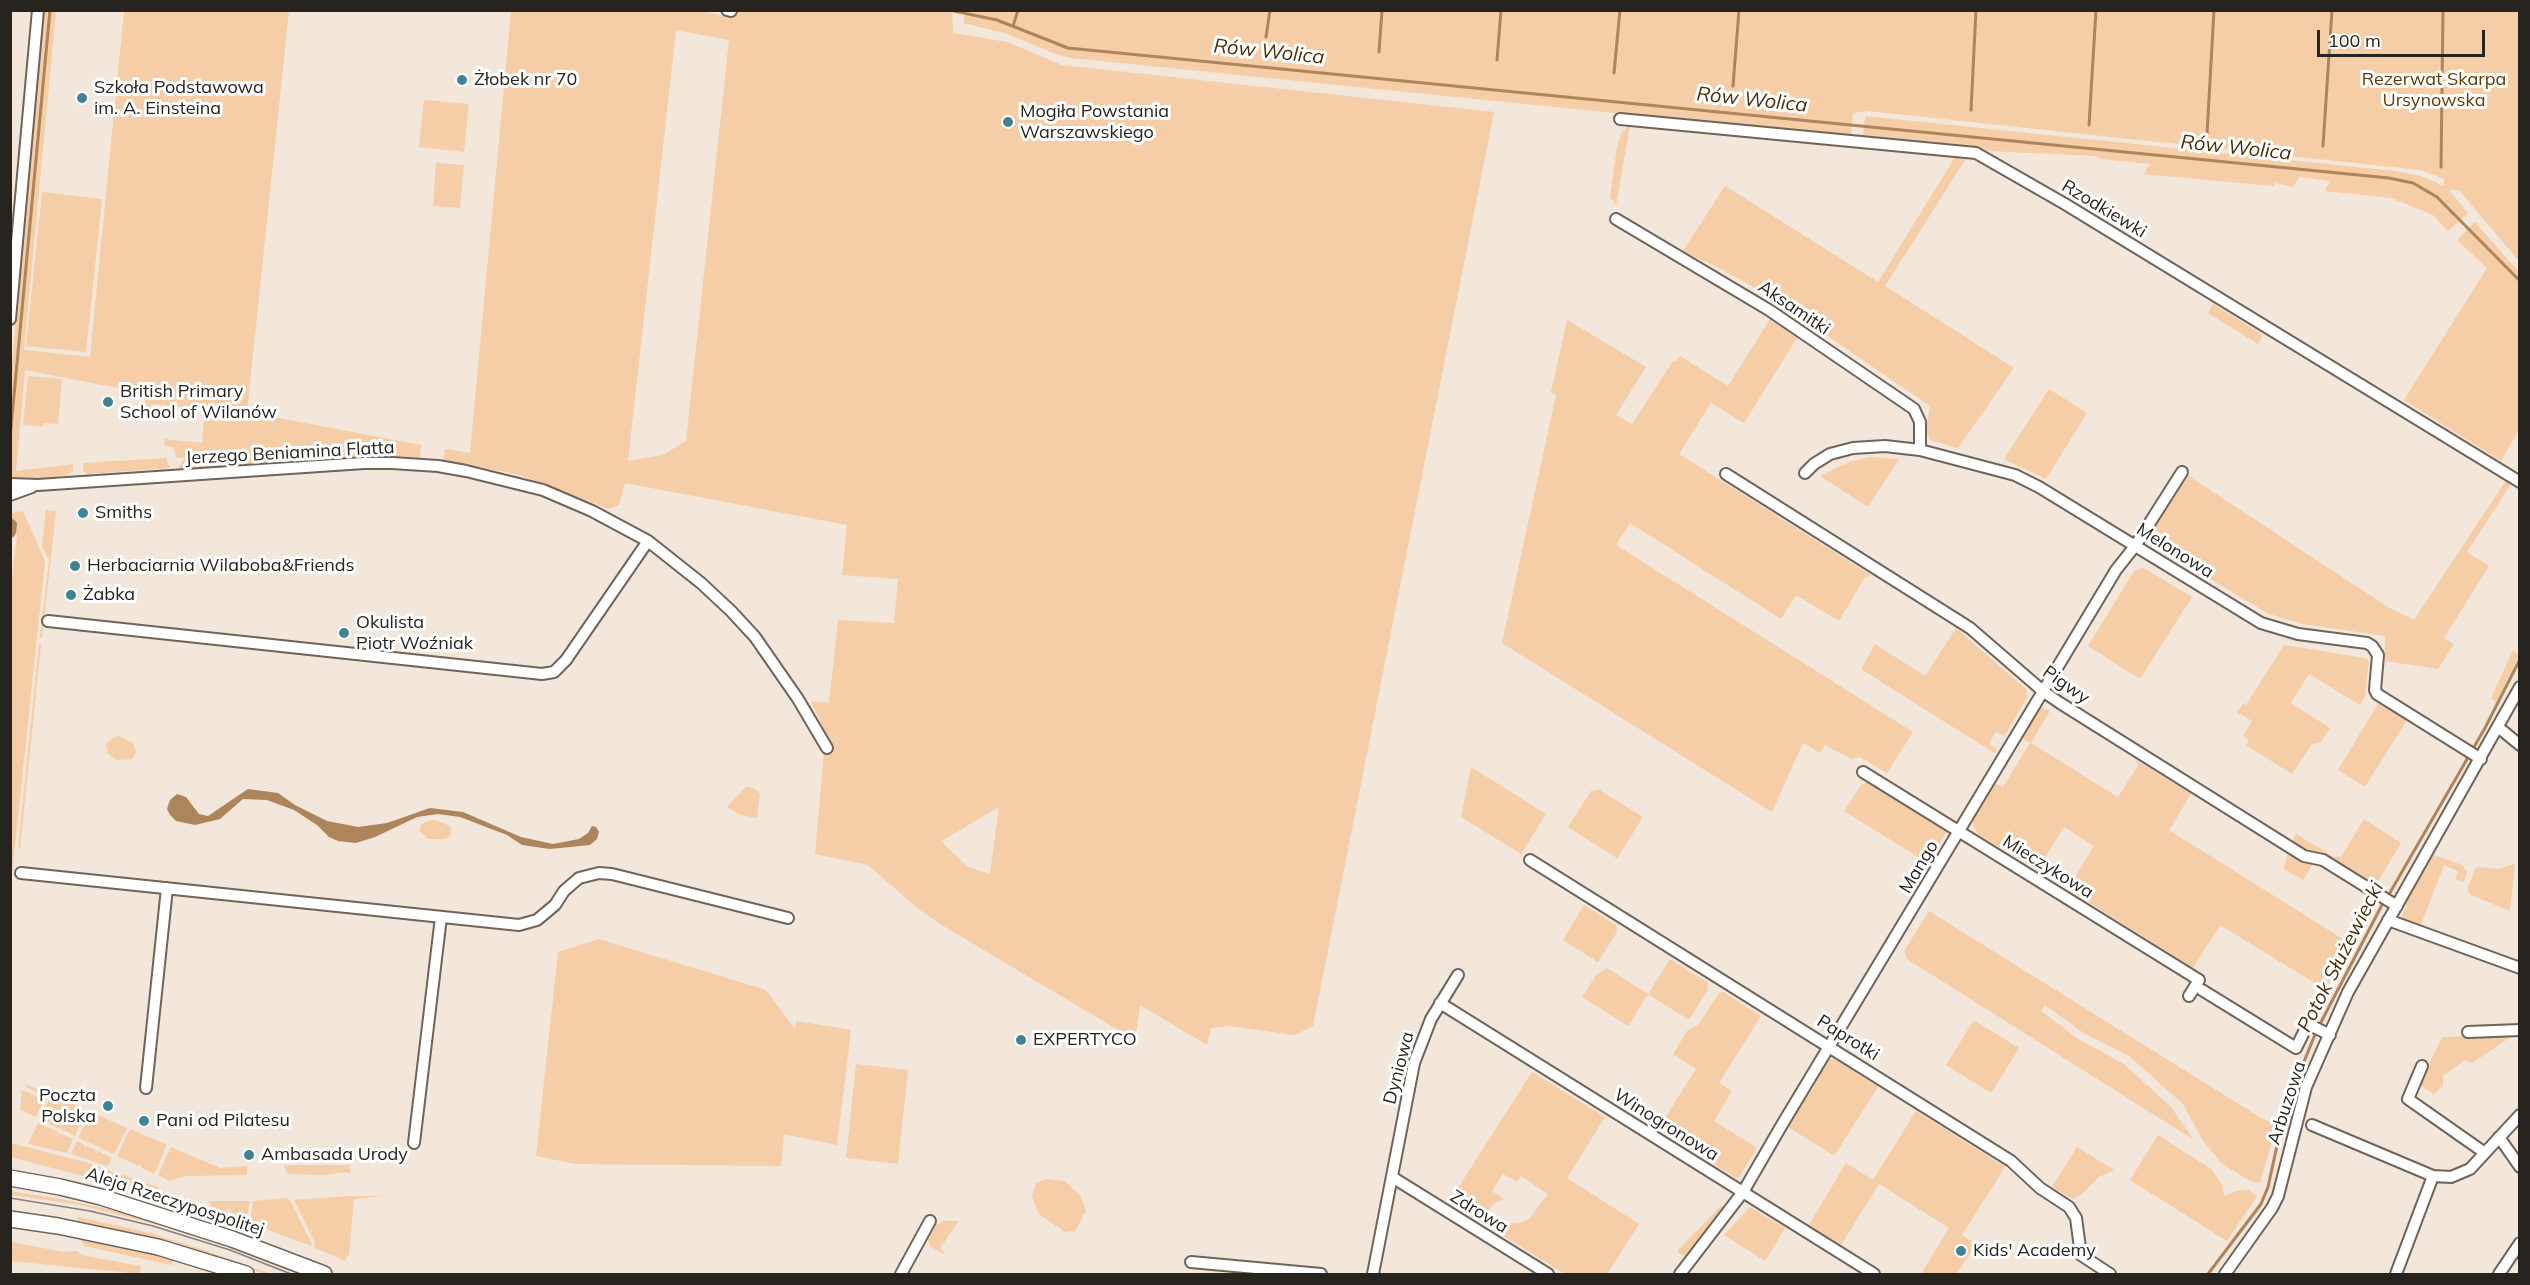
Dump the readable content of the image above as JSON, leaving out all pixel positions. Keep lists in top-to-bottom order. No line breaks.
{"streets":{"street":["Rzodkiewki","Aksamitki","Jerzego Beniamina Flatta","Melonowa","Pigwy","Mango","Mieczykowa","Paprotki","Dyniowa","Arbuzowa","Winogronowa","Aleja Rzeczypospolitej","Zdrowa"]},"crossings":[["Aksamitki","Melonowa"],["Melonowa","Mango"],["Melonowa","Arbuzowa"],["Pigwy","Mango"],["Pigwy","Arbuzowa"],["Mango","Mieczykowa"],["Mango","Paprotki"],["Mango","Winogronowa"],["Dyniowa","Winogronowa"],["Dyniowa","Zdrowa"]],"water":["Rów Wolica","Potok Służewiecki"],"parks":["Rezerwat Skarpa Ursynowska"],"places":["Żłobek nr 70","Szkoła Podstawowa im. A. Einsteina","Mogiła Powstania Warszawskiego","British Primary School of Wilanów","Smiths","Herbaciarnia Wilaboba&Friends","Żabka","Okulista Piotr Woźniak","EXPERTYCO","Poczta Polska","Pani od Pilatesu","Ambasada Urody","Kids' Academy"],"scale_bar":"100 m"}
